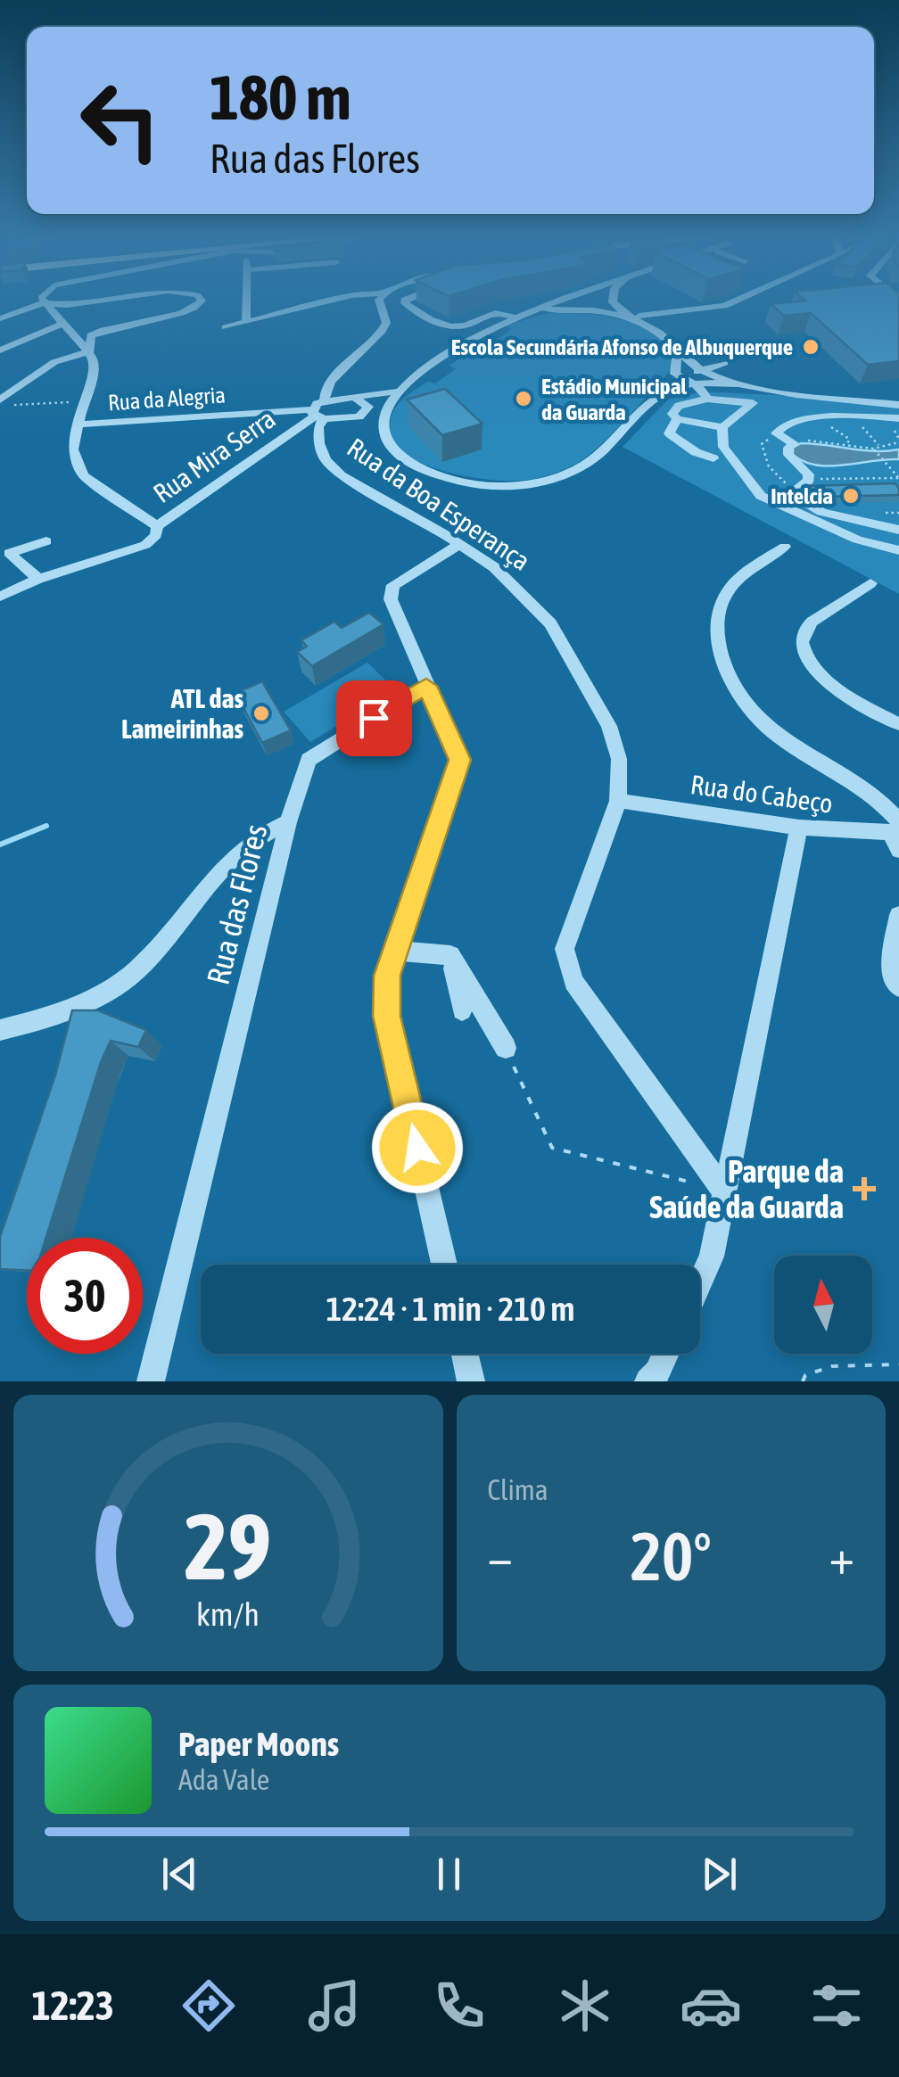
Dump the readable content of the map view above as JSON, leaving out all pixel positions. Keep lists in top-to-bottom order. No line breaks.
{"streets":{"street":["Rua da Alegria","Rua Mira Serra","Rua da Boa Esperança","Rua do Cabeço","Rua das Flores"]},"crossings":[["Rua da Alegria","Rua Mira Serra"],["Rua da Alegria","Rua da Boa Esperança"],["Rua Mira Serra","Rua da Boa Esperança"],["Rua da Boa Esperança","Rua do Cabeço"]],"places":{"other":["Escola Secundária Afonso de Albuquerque","Estádio Municipal da Guarda","Intelcia","ATL das Lameirinhas"],"health":["Parque da Saúde da Guarda"]},"north":"top","page":{"turn":["180 m","Rua das Flores"],"limit":"30","trip":"12:24 · 1 min · 210 m","tile":"Clima","heat":["−","20°","+"],"song":["Paper Moons","Ada Vale"],"tabs":"12:23","gauge":["29","km/h"]}}
